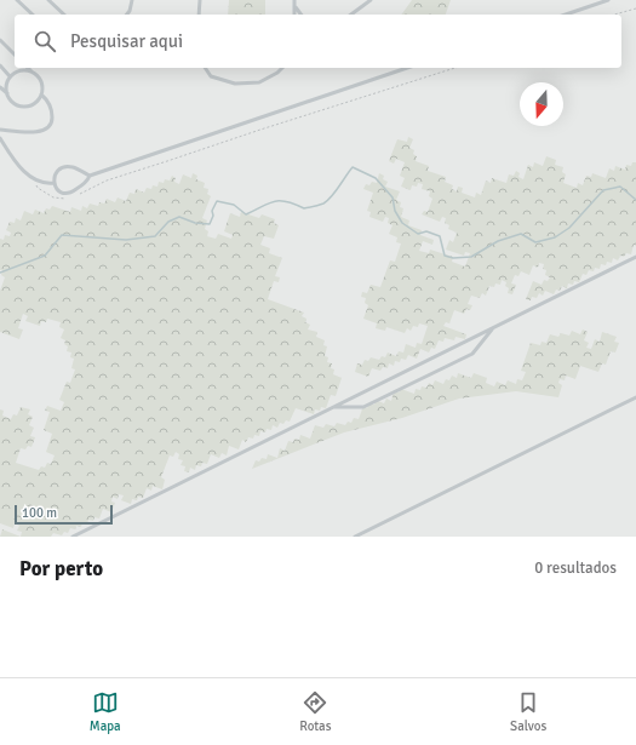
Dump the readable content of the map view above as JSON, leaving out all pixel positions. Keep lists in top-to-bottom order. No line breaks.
{"scale_bar":"100 m","north":"bottom","page":{"search":"Pesquisar aqui","scale":"100 m","heading":["Por perto","0 resultados"],"nav":["Mapa","Rotas","Salvos"]}}
